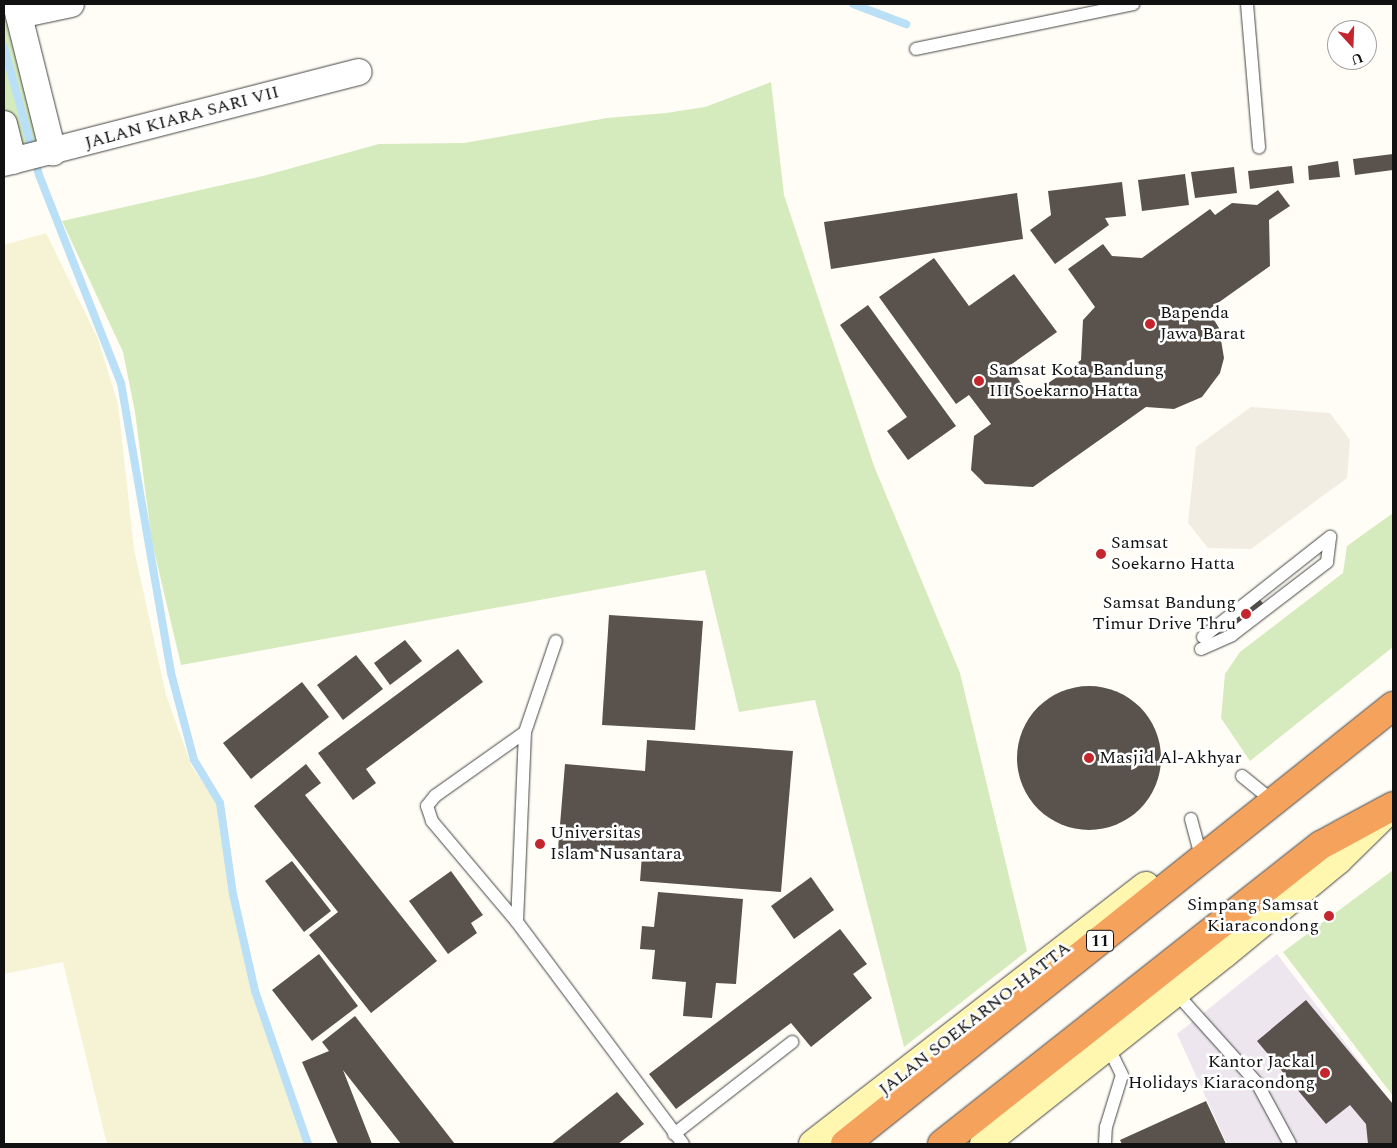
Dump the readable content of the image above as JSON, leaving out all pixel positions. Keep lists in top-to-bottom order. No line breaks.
{"streets":{"highway":["11","JALAN SOEKARNO-HATTA"],"street":["JALAN KIARA SARI VII"]},"places":["Bapenda Jawa Barat","Samsat Kota Bandung III Soekarno Hatta","Samsat Soekarno Hatta","Samsat Bandung Timur Drive Thru","Masjid Al-Akhyar","Universitas Islam Nusantara","Simpang Samsat Kiaracondong","Kantor Jackal Holidays Kiaracondong"],"north":"bottom"}
